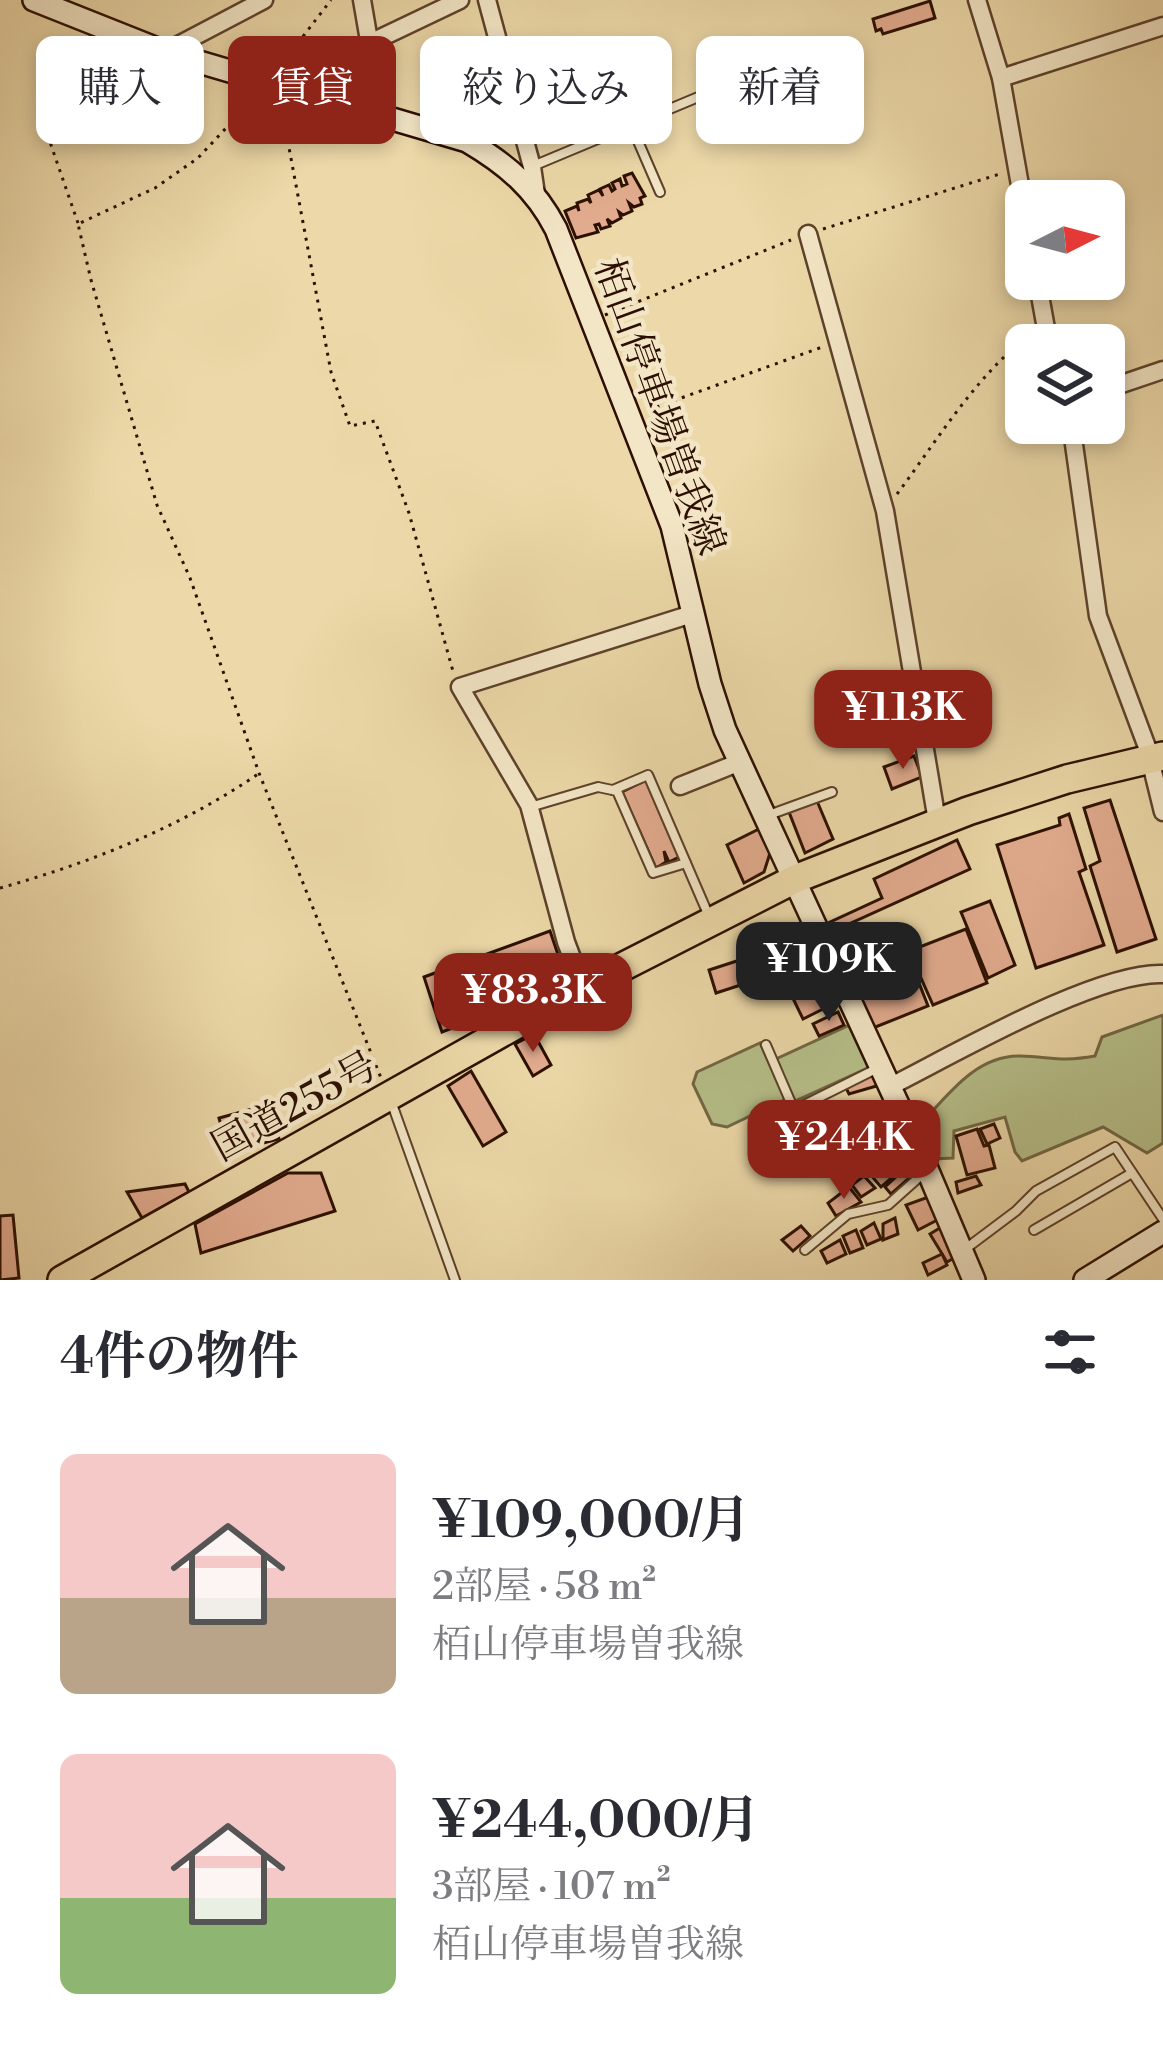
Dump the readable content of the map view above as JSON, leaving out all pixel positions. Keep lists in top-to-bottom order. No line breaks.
{"streets":{"highway":["国道255号"],"main road":["栢山停車場曽我線"]},"crossings":[["栢山停車場曽我線","国道255号"]],"north":"right","page":{"chip":["購入","賃貸","絞り込み","新着"],"price":["¥113K","¥109K","¥83.3K","¥244K"],"heading":"4件の物件","list":[{"name":"¥109,000/月","note":"2部屋 · 58 m² · 栢山停車場曽我線"},{"name":"¥244,000/月","note":"3部屋 · 107 m² · 栢山停車場曽我線"}]}}
